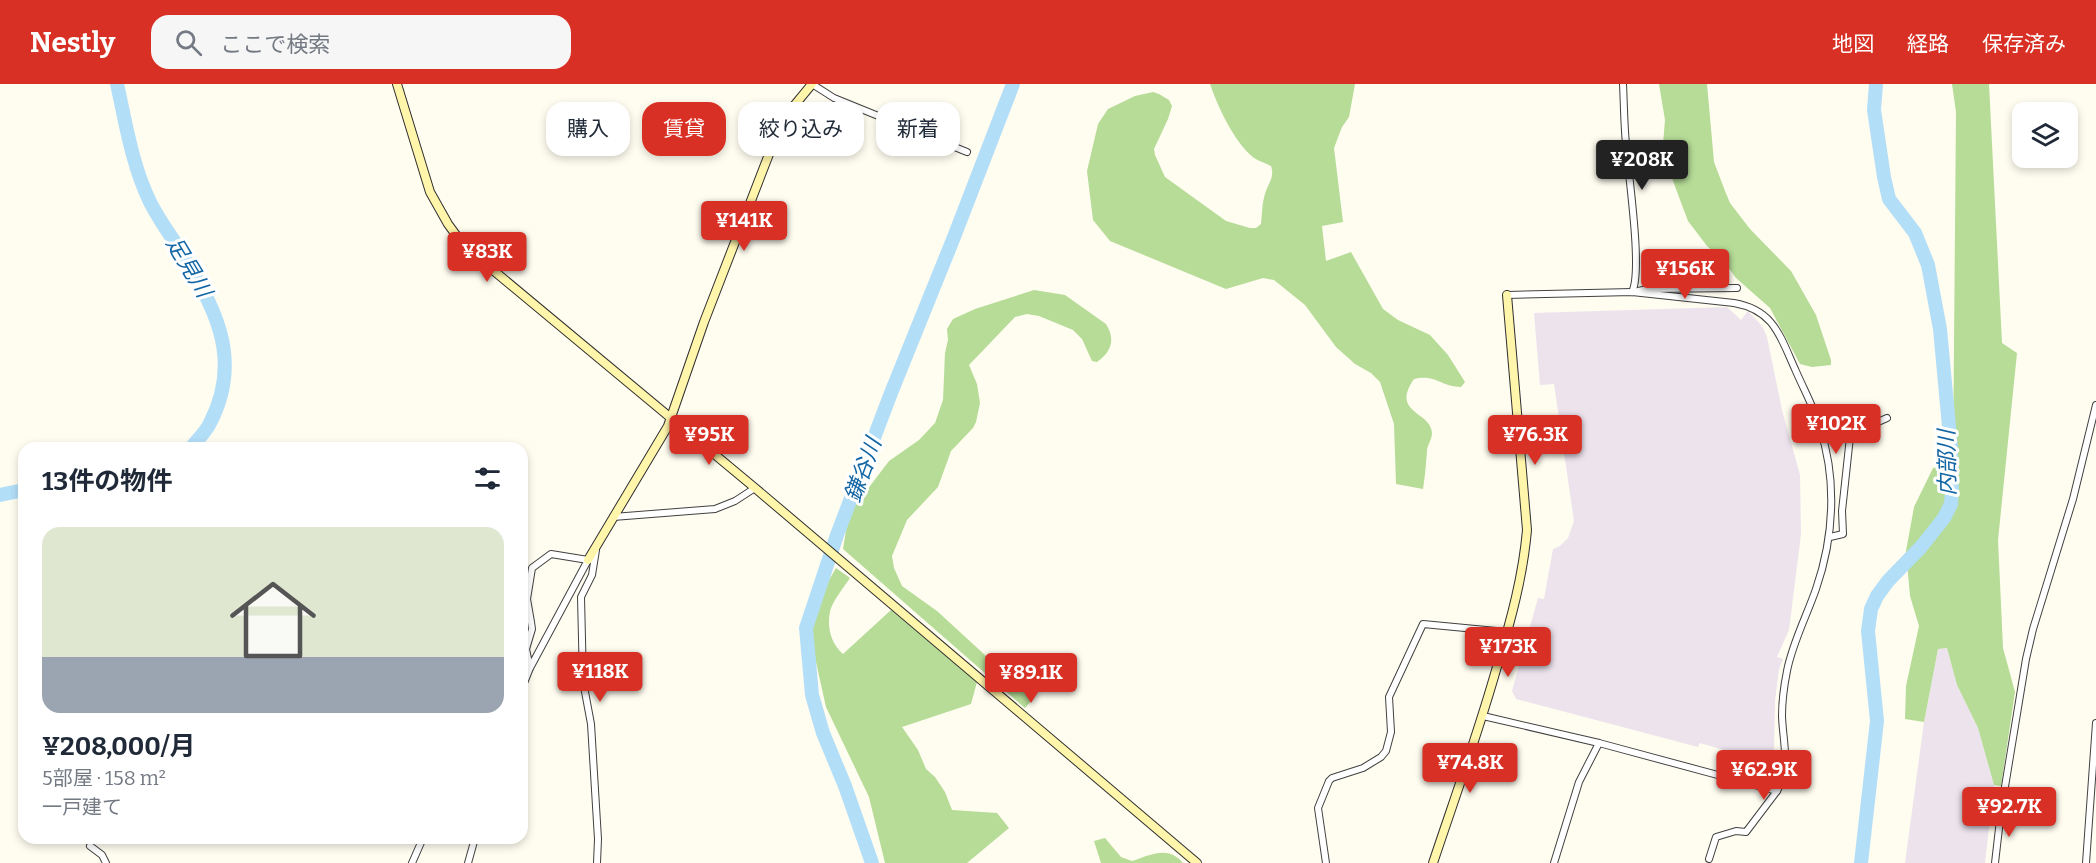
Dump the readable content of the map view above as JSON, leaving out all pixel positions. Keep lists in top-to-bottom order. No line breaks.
{"water":["足見川","内部川","鎌谷川"],"page":{"header":"Nestly","search":"ここで検索","nav":["地図","経路","保存済み"],"chip":["購入","賃貸","絞り込み","新着"],"price":["¥208K","¥141K","¥83K","¥156K","¥102K","¥95K","¥76.3K","¥173K","¥118K","¥89.1K","¥74.8K","¥62.9K","¥92.7K"],"heading":"13件の物件","list":[{"name":"¥208,000/月","note":"5部屋 · 158 m² · 一戸建て"}]}}
